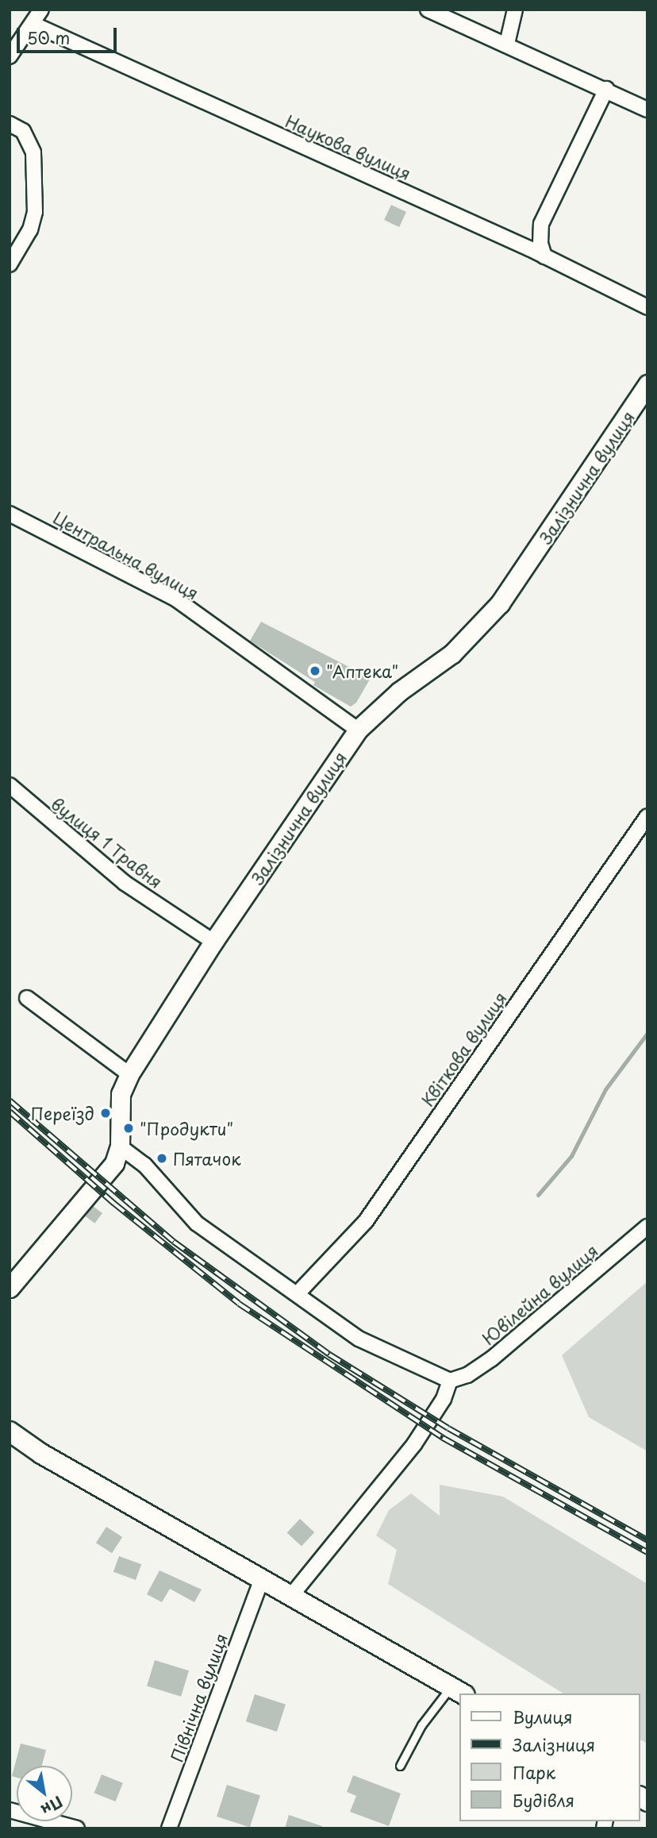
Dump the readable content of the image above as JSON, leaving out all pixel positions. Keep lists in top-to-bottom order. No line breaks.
{"streets":{"street":["Наукова вулиця","Залізнична вулиця","Центральна вулиця","вулиця 1 Травня","Квіткова вулиця","Ювілейна вулиця","Північна вулиця"]},"crossings":[["Залізнична вулиця","Центральна вулиця"],["Залізнична вулиця","вулиця 1 Травня"]],"places":["\"Аптека\"","Переїзд","\"Продукти\"","Пятачок"],"legend":["Вулиця","Залізниця","Парк","Будівля"],"scale_bar":"50 m","north":"bottom right"}
